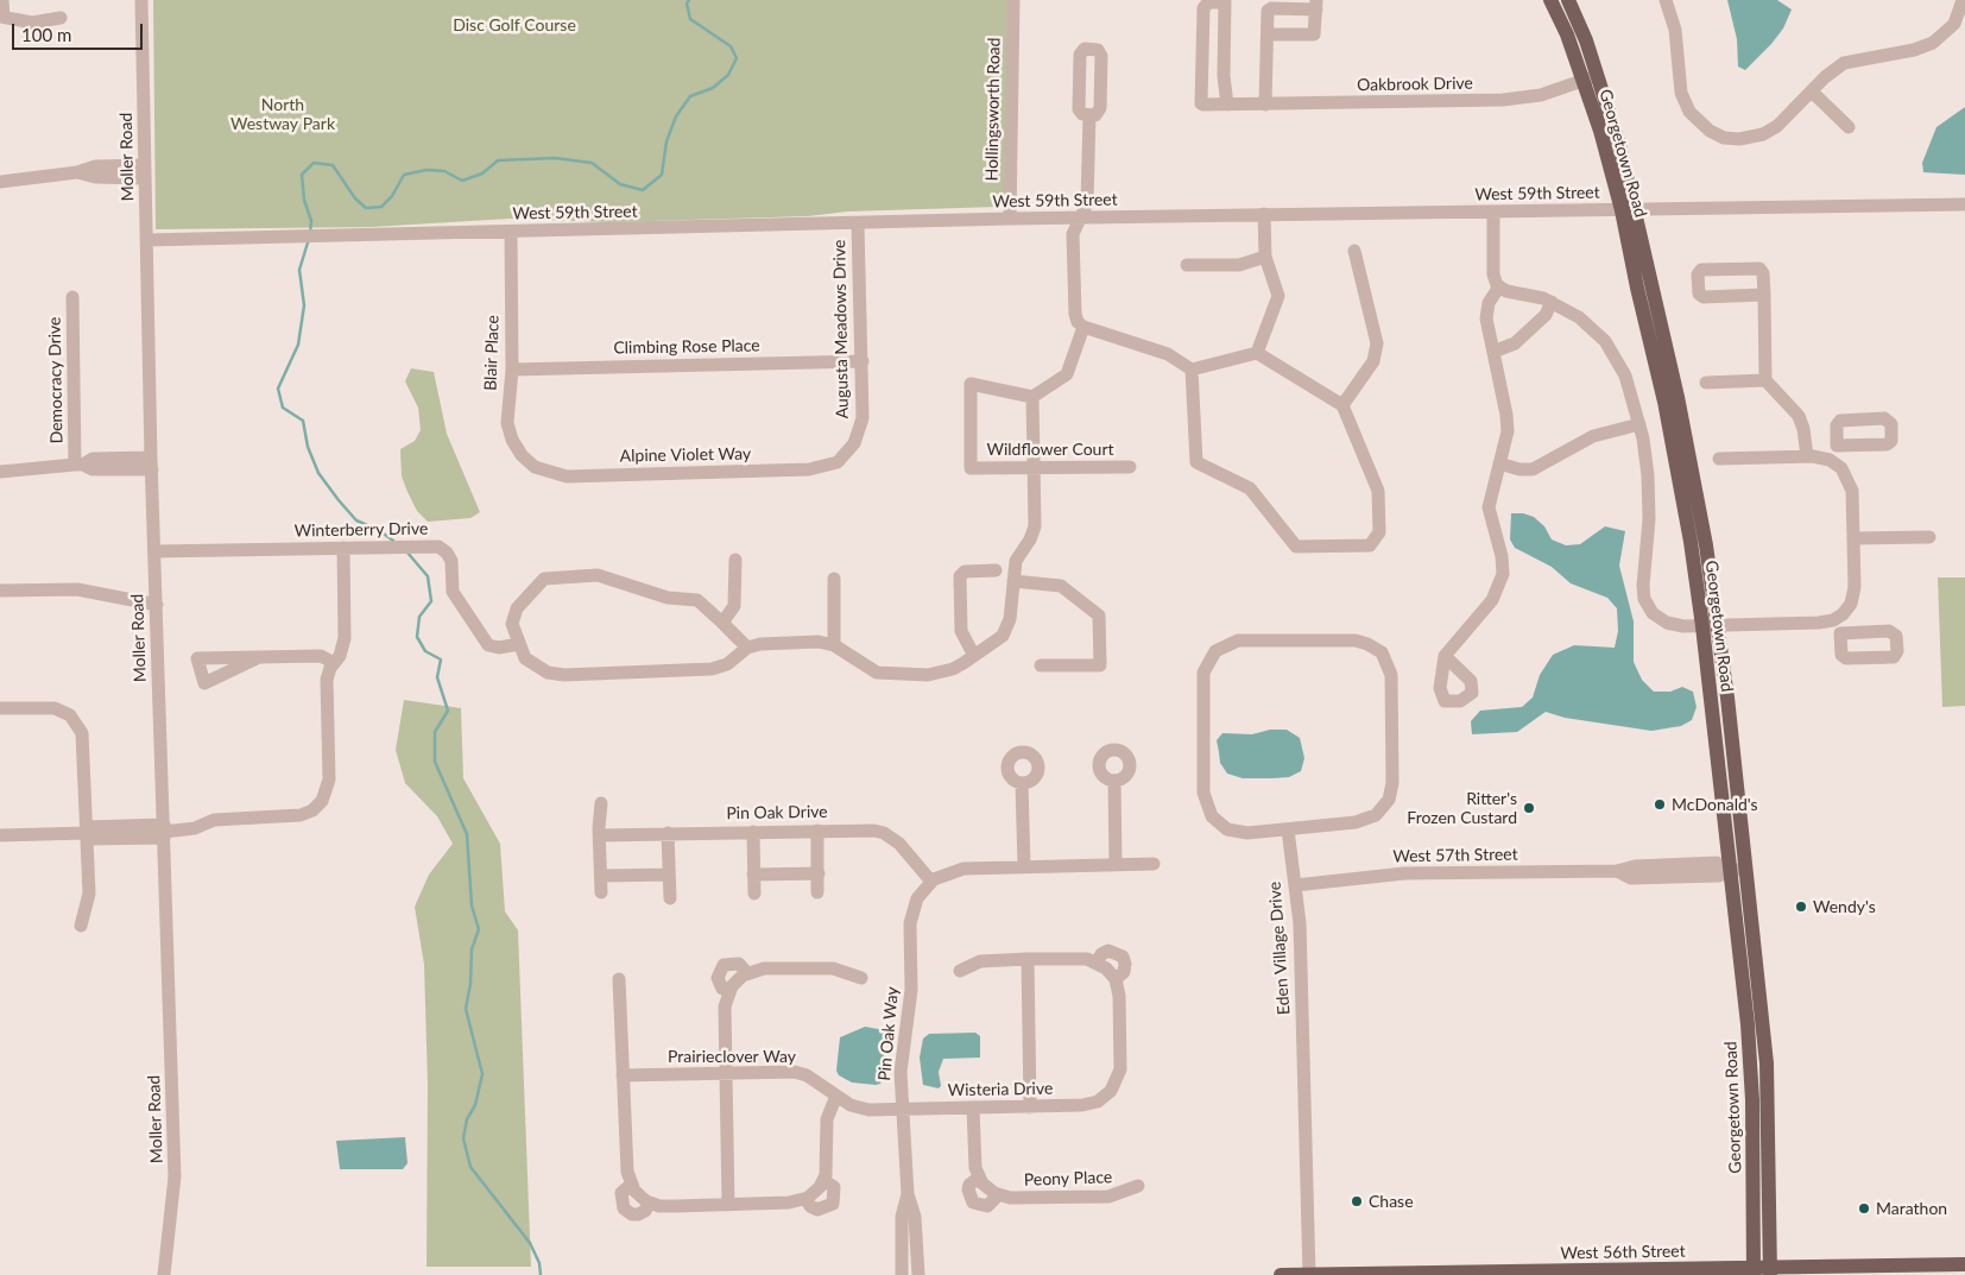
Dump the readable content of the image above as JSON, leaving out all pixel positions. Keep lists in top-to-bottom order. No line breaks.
{"streets":{"main road":["Georgetown Road","West 56th Street"],"street":["Oakbrook Drive","Hollingsworth Road","Moller Road","West 59th Street","Augusta Meadows Drive","Climbing Rose Place","Blair Place","Democracy Drive","Wildflower Court","Alpine Violet Way","Winterberry Drive","Pin Oak Drive","West 57th Street","Eden Village Drive","Pin Oak Way","Prairieclover Way","Wisteria Drive","Peony Place"]},"crossings":[["Oakbrook Drive","Georgetown Road"],["Hollingsworth Road","West 59th Street"],["Georgetown Road","West 59th Street"],["Georgetown Road","West 57th Street"],["Georgetown Road","West 56th Street"],["Moller Road","West 59th Street"],["Moller Road","Winterberry Drive"],["West 59th Street","Augusta Meadows Drive"],["West 59th Street","Blair Place"],["Augusta Meadows Drive","Climbing Rose Place"],["Augusta Meadows Drive","Alpine Violet Way"],["Climbing Rose Place","Blair Place"],["Blair Place","Alpine Violet Way"],["Pin Oak Drive","Pin Oak Way"],["West 57th Street","Eden Village Drive"],["Eden Village Drive","West 56th Street"],["Pin Oak Way","Prairieclover Way"],["Pin Oak Way","Wisteria Drive"],["Prairieclover Way","Wisteria Drive"],["Wisteria Drive","Peony Place"]],"parks":["Disc Golf Course","North Westway Park"],"places":["McDonald's","Ritter's Frozen Custard","Wendy's","Chase","Marathon"],"scale_bar":"100 m"}
